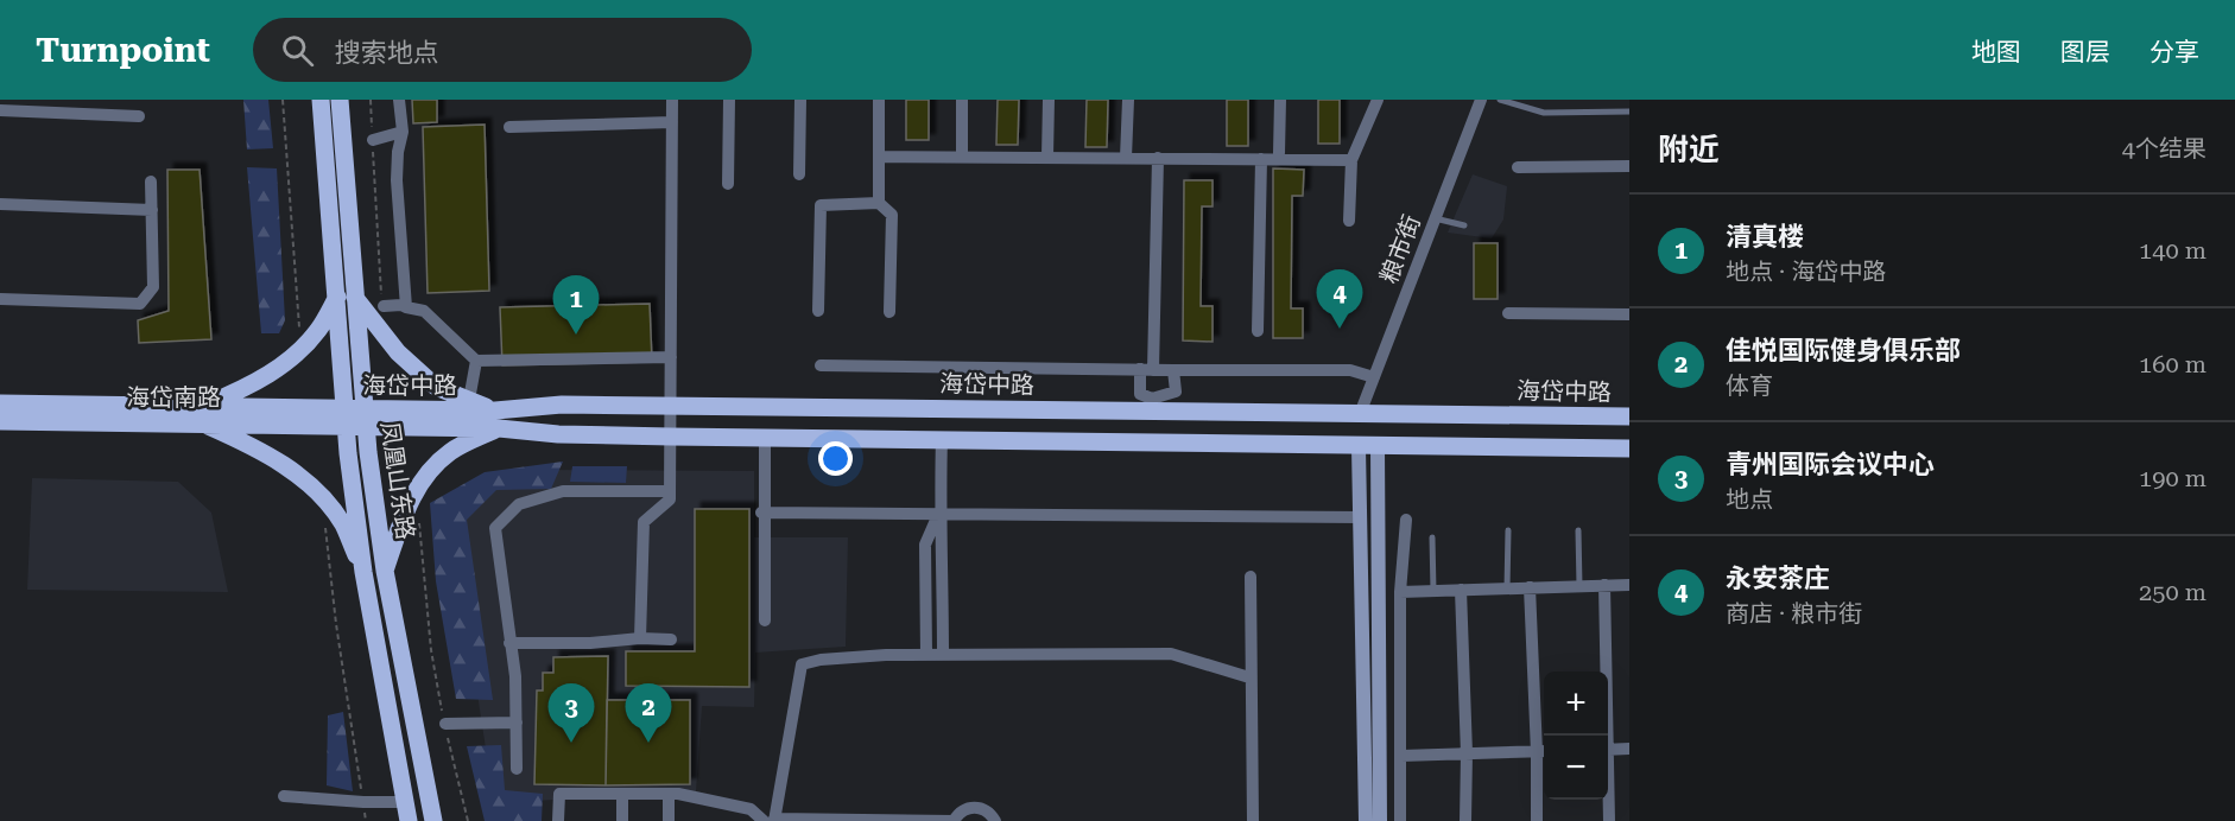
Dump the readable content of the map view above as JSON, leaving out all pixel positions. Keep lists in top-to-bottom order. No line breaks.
{"streets":{"main road":["海岱中路","海岱南路","凤凰山东路"],"street":["粮市街"]},"crossings":[["粮市街","海岱中路"],["海岱中路","海岱南路"],["海岱中路","凤凰山东路"],["海岱南路","凤凰山东路"]],"page":{"header":"Turnpoint","search":"搜索地点","nav":["地图","图层","分享"],"heading":["附近","4个结果"],"list":[{"mark":"1","name":"清真楼","note":"地点 · 海岱中路","value":"140 m"},{"mark":"2","name":"佳悦国际健身俱乐部","note":"体育","value":"160 m"},{"mark":"3","name":"青州国际会议中心","note":"地点","value":"190 m"},{"mark":"4","name":"永安茶庄","note":"商店 · 粮市街","value":"250 m"}],"pins":["4","1","2","3"],"map_buttons":["+","−"]}}
